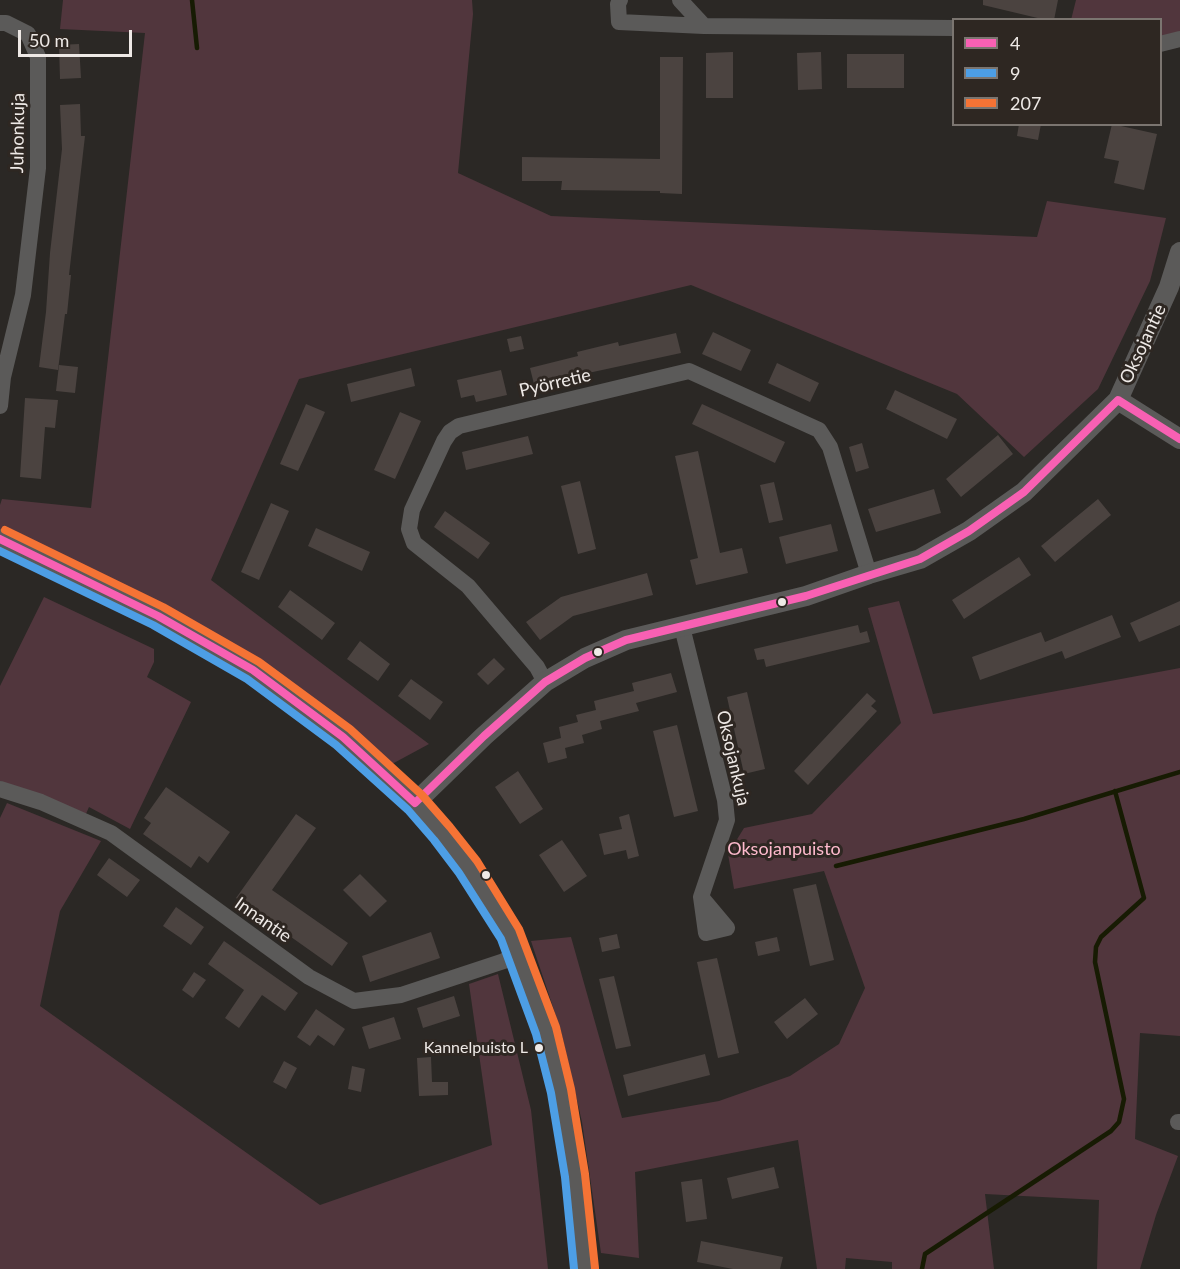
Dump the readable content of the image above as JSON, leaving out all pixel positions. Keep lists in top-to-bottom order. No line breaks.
{"streets":{"street":["Juhonkuja","Oksojantie","Pyörretie","Oksojankuja","Innantie"]},"crossings":[["Oksojantie","Pyörretie"],["Oksojantie","Oksojankuja"]],"parks":["Oksojanpuisto"],"places":["Kannelpuisto L"],"lines":["transit line 4","transit line 207","transit line 9"],"legend":["4","9","207"],"scale_bar":"50 m"}
